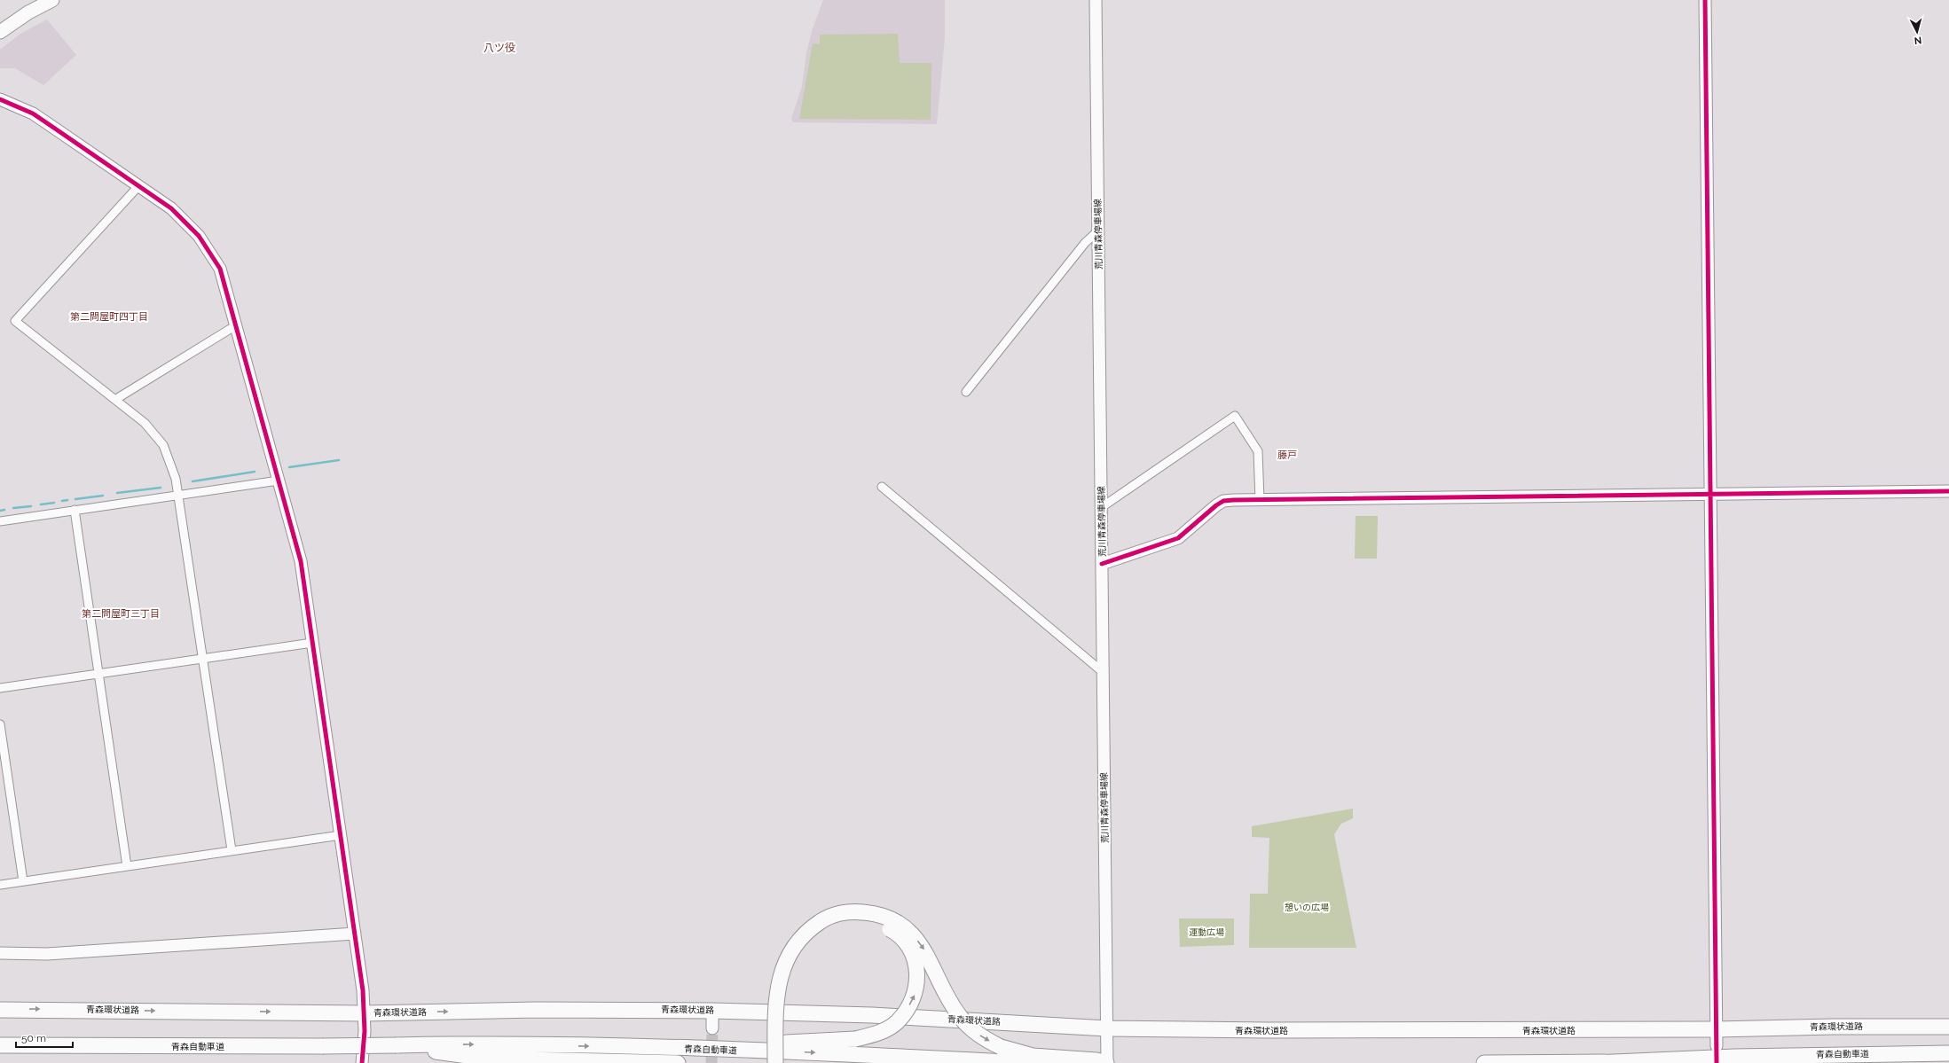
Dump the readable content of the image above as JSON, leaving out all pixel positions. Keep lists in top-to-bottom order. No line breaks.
{"streets":{"highway":["青森環状道路","青森自動車道"],"street":["荒川青森停車場線"]},"crossings":[["荒川青森停車場線","青森環状道路"]],"one_way":["青森環状道路"],"districts":["八ツ役","第二問屋町四丁目","藤戸","第二問屋町三丁目"],"parks":["憩いの広場","運動広場"],"scale_bar":"50 m","north":"bottom"}
